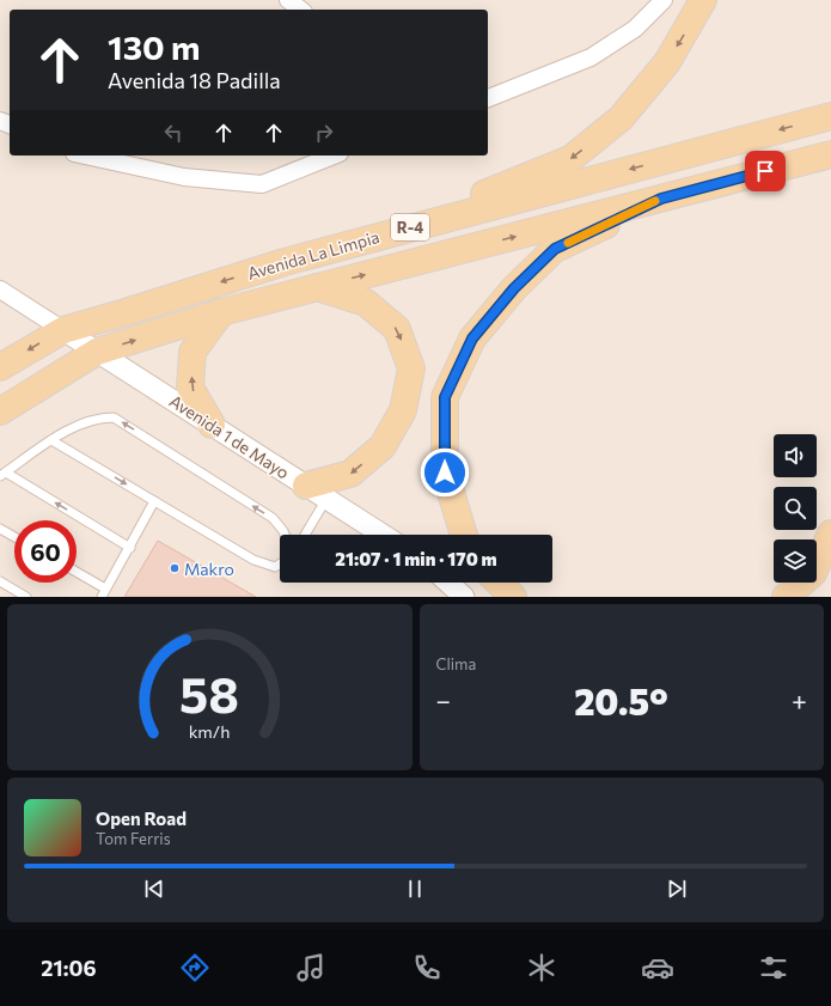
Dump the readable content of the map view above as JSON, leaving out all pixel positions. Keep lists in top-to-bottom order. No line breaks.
{"streets":{"main road":["R-4","Avenida La Limpia"],"street":["Avenida 1 de Mayo"]},"crossings":[["R-4","Avenida La Limpia"],["Avenida La Limpia","Avenida 1 de Mayo"]],"places":["Makro"],"page":{"turn":["130 m","Avenida 18 Padilla"],"limit":"60","trip":"21:07 · 1 min · 170 m","tile":"Clima","heat":["−","20.5°","+"],"song":["Open Road","Tom Ferris"],"tabs":"21:06","gauge":["58","km/h"]}}
